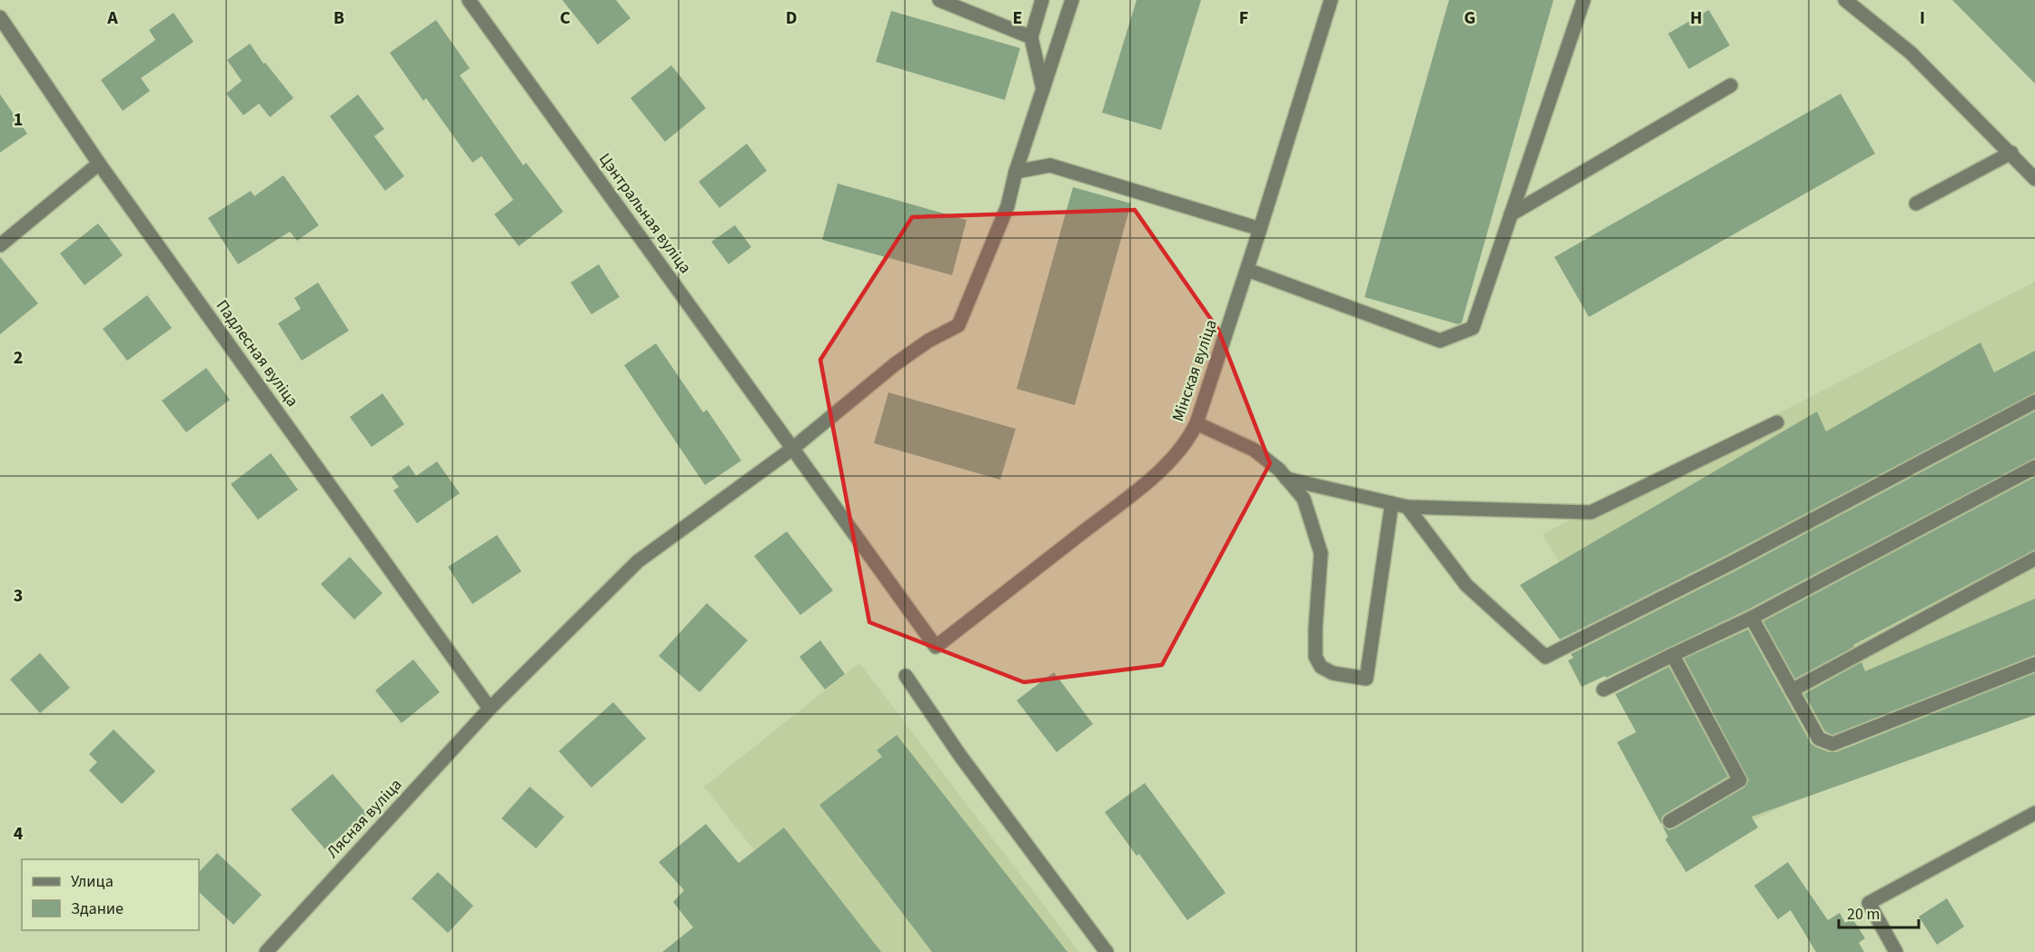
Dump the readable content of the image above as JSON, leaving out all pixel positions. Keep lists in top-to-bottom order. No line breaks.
{"streets":{"street":["Цэнтральная вуліца","Падлесная вуліца","Мінская вуліца","Лясная вуліца"]},"crossings":[["Цэнтральная вуліца","Мінская вуліца"],["Падлесная вуліца","Лясная вуліца"]],"legend":["Улица","Здание"],"scale_bar":"20 m","grid":{"columns":["A","B","C","D","E","F","G","H","I"],"rows":["1","2","3","4"]}}
